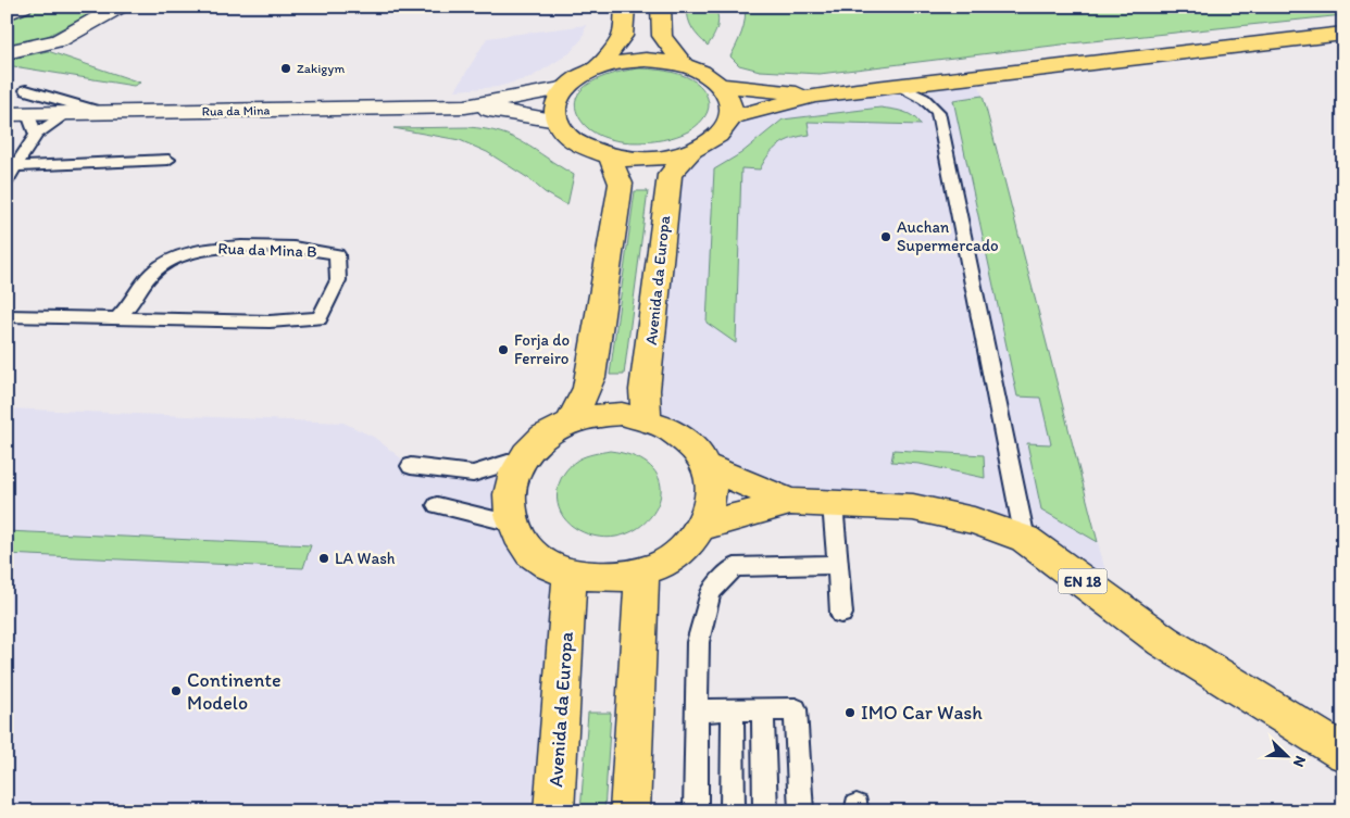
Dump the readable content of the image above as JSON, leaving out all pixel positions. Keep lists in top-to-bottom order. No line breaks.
{"streets":{"main road":["Rua da Mina","Avenida da Europa","EN 18"],"lane":["Rua da Mina B"]},"crossings":[["Avenida da Europa","EN 18"]],"places":["Zakigym","Auchan Supermercado","Forja do Ferreiro","LA Wash","Continente Modelo","IMO Car Wash"],"north":"bottom right"}
